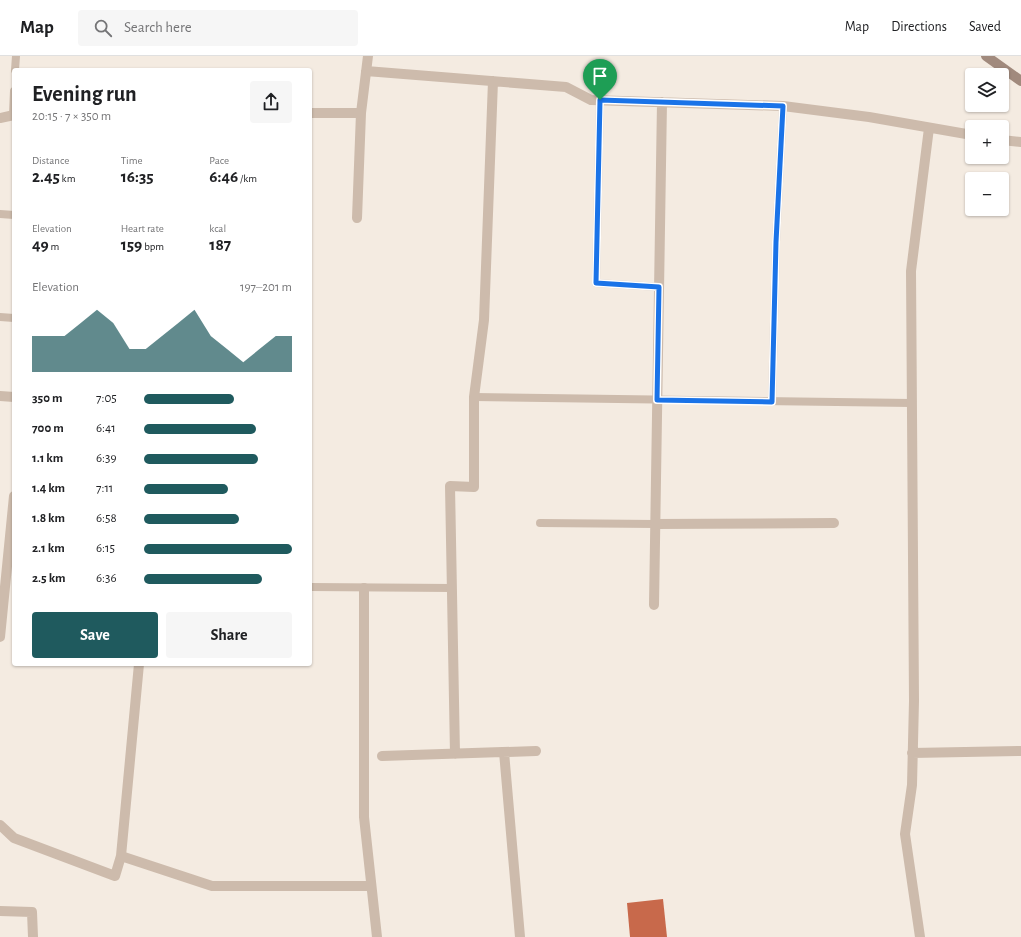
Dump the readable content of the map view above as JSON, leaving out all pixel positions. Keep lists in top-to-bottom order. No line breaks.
{"page":{"header":"Map","search":"Search here","nav":["Map","Directions","Saved"],"map_buttons":["+","−"],"heading":["Evening run","20:15 · 7 × 350 m"],"stats":[["Distance","2.45 km"],["Time","16:35"],["Pace","6:46 /km"],["Elevation","49 m"],["Heart rate","159 bpm"],["kcal","187"]],"chart":["Elevation","197–201 m"],"list":[{"name":"350 m","note":"7:05"},{"name":"700 m","note":"6:41"},{"name":"1.1 km","note":"6:39"},{"name":"1.4 km","note":"7:11"},{"name":"1.8 km","note":"6:58"},{"name":"2.1 km","note":"6:15"},{"name":"2.5 km","note":"6:36"}],"buttons":["Save","Share"]}}
